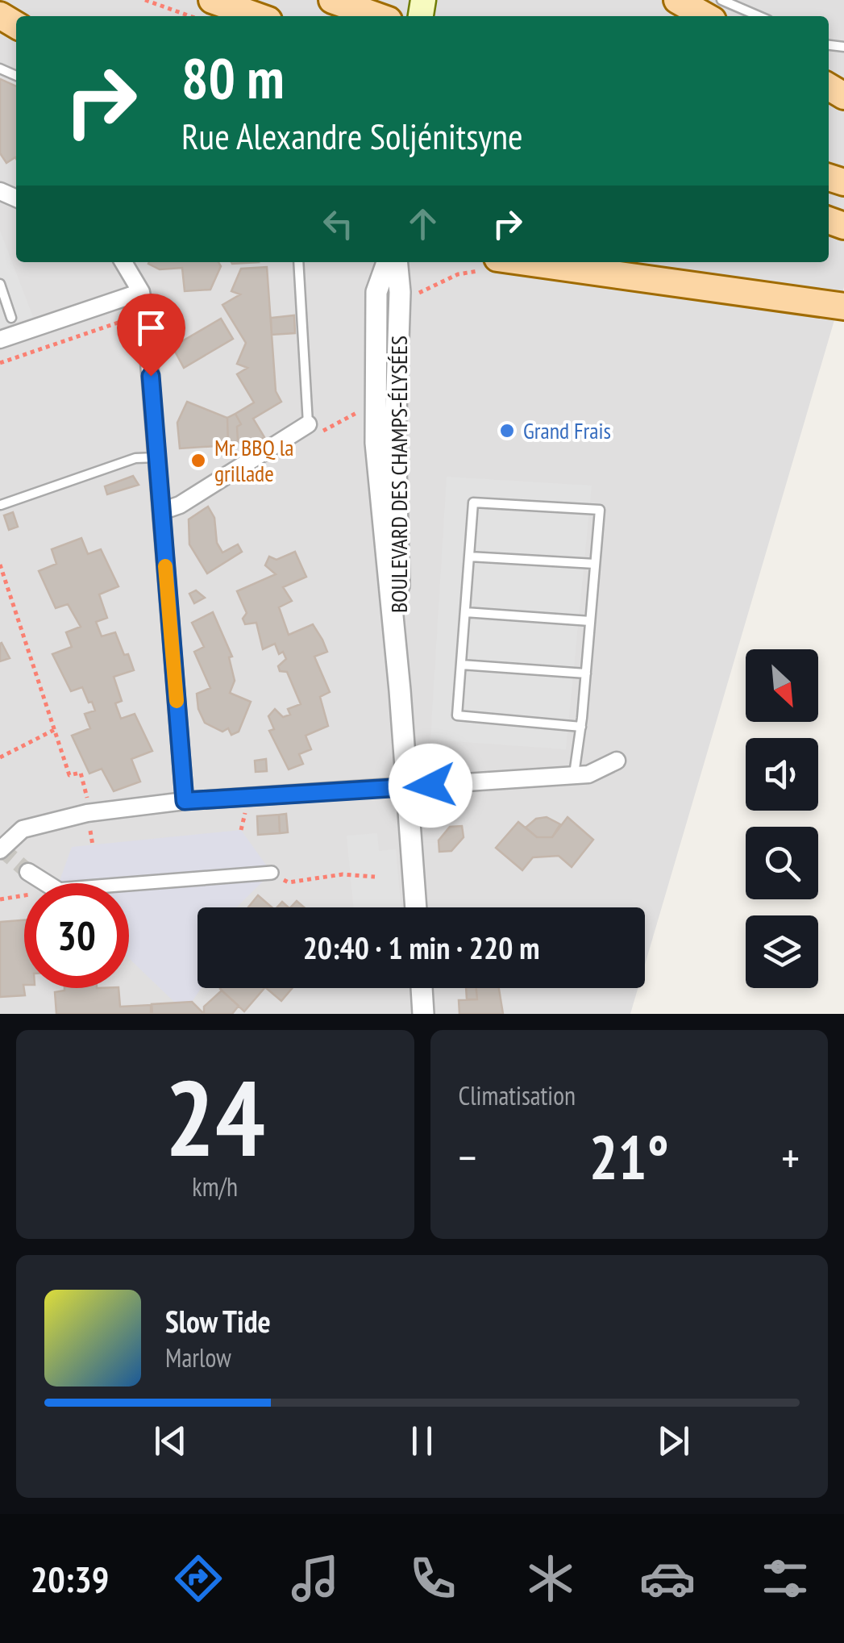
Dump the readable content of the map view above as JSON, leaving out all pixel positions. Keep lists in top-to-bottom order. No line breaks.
{"streets":{"street":["BOULEVARD DES CHAMPS-ÉLYSÉES"]},"places":["Grand Frais","Mr. BBQ la grillade"],"north":"bottom right","page":{"turn":["80 m","Rue Alexandre Soljénitsyne"],"limit":"30","trip":"20:40 · 1 min · 220 m","tile":[["24","km/h"],"Climatisation"],"heat":["−","21°","+"],"song":["Slow Tide","Marlow"],"tabs":"20:39"}}
